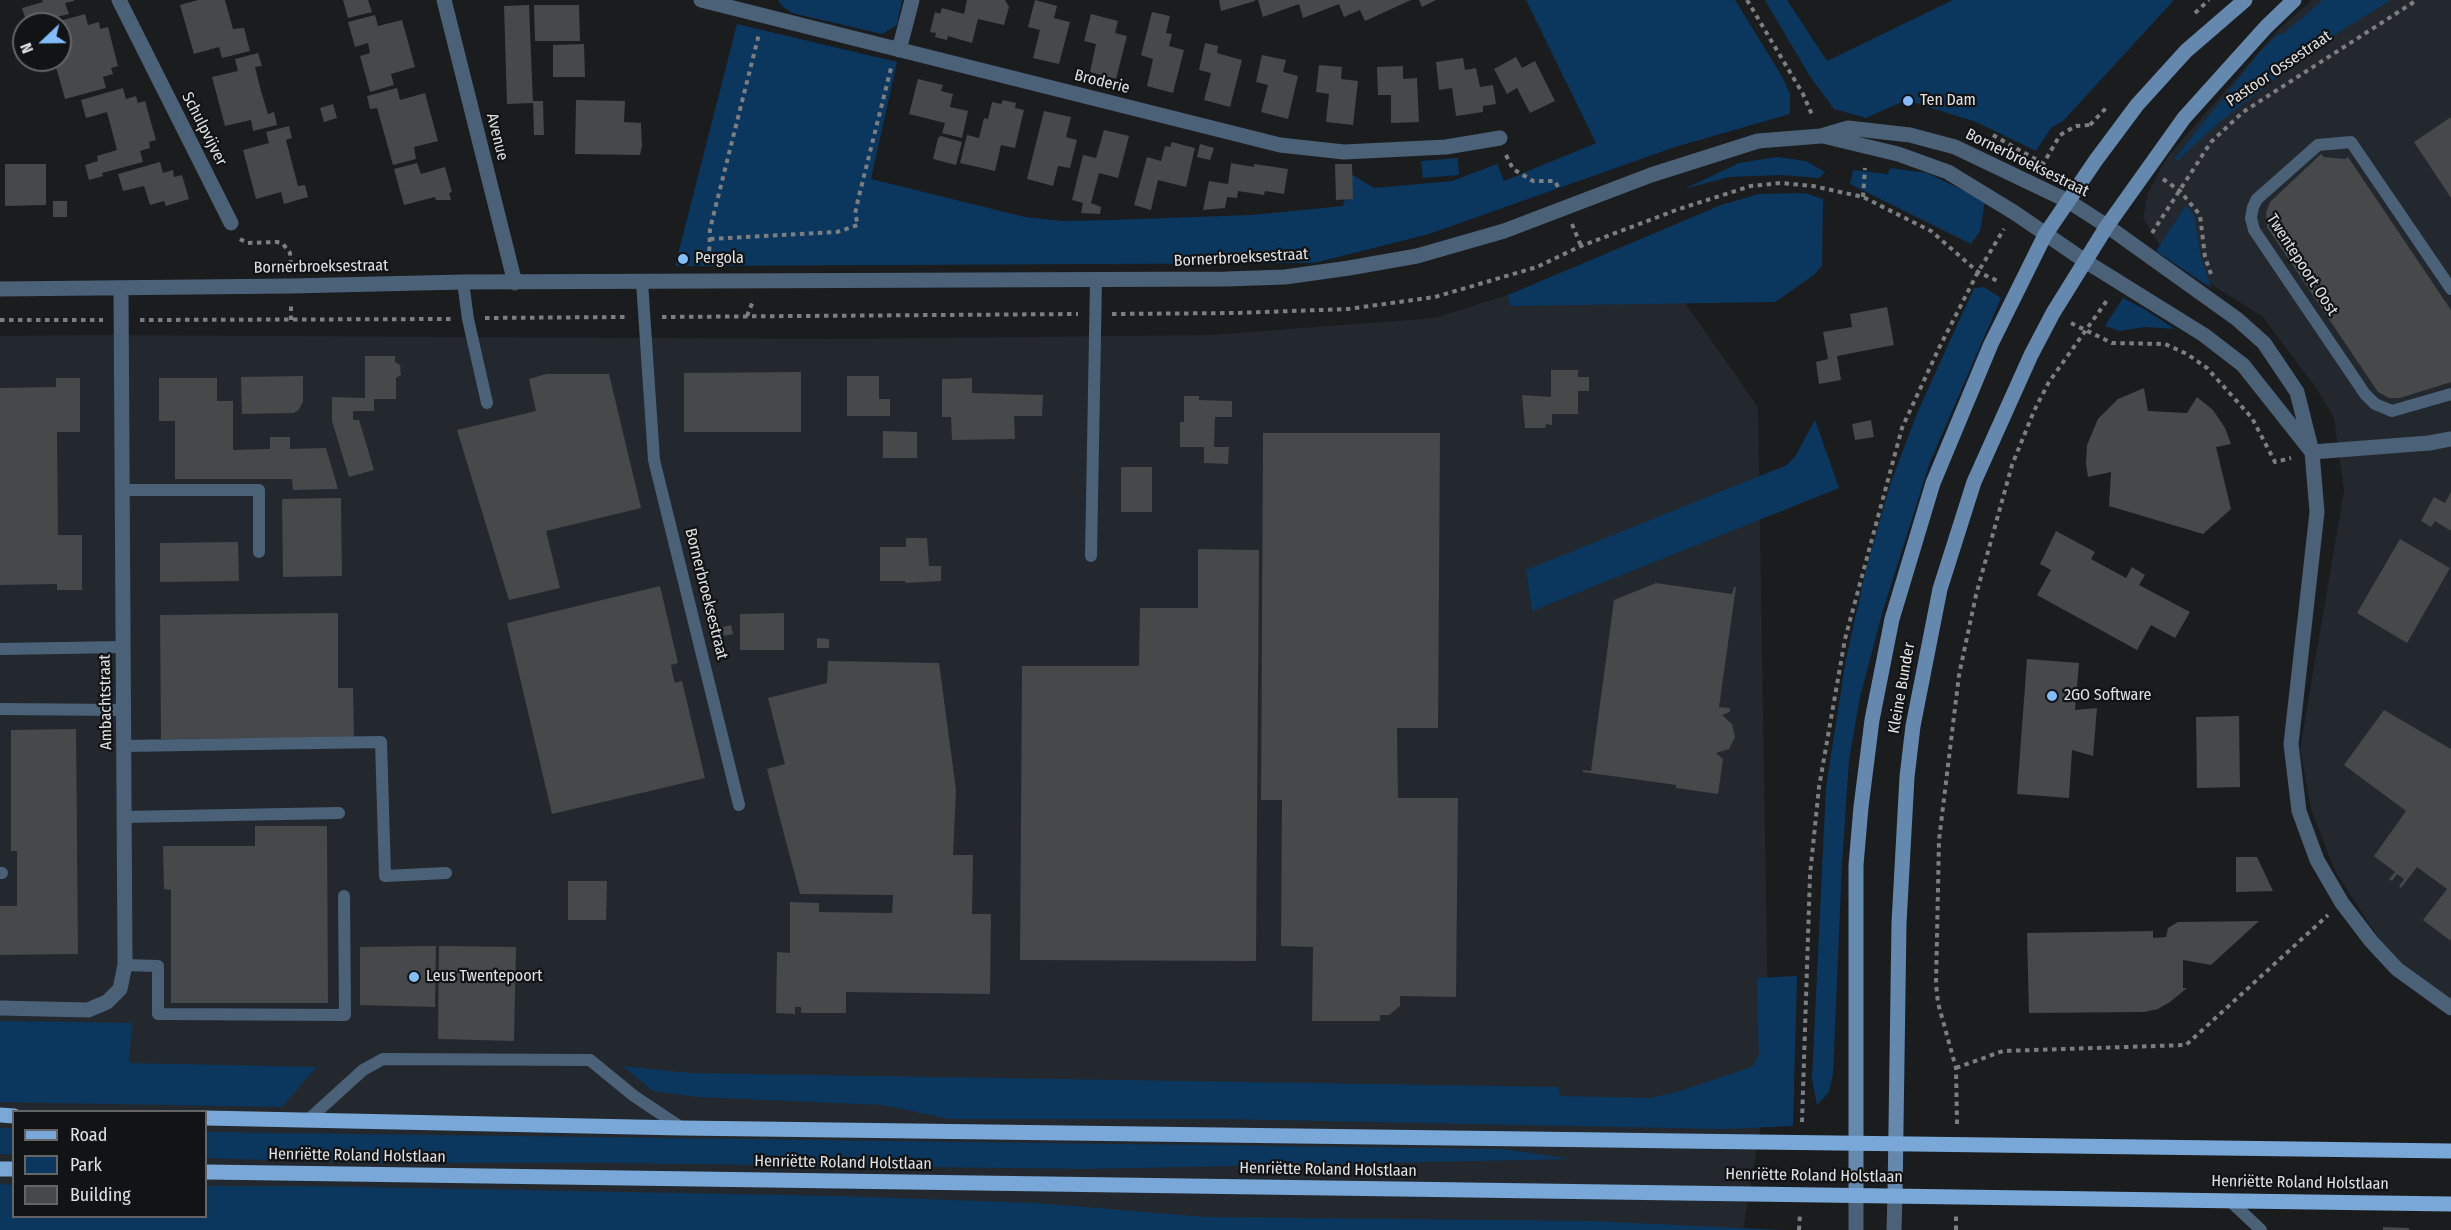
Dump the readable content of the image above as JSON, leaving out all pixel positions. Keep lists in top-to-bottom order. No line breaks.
{"streets":{"main road":["Pastoor Ossestraat","Kleine Bunder","Henriëtte Roland Holstlaan"],"street":["Broderie","Schulpvijver","Avenue","Bornerbroeksestraat","Ambachtstraat"],"lane":["Twentepoort Oost"]},"crossings":[["Pastoor Ossestraat","Bornerbroeksestraat"],["Pastoor Ossestraat","Kleine Bunder"],["Avenue","Bornerbroeksestraat"],["Bornerbroeksestraat","Kleine Bunder"],["Bornerbroeksestraat","Ambachtstraat"],["Kleine Bunder","Henriëtte Roland Holstlaan"]],"places":["Ten Dam","Pergola","2GO Software","Leus Twentepoort"],"legend":["Road","Park","Building"],"north":"left"}
